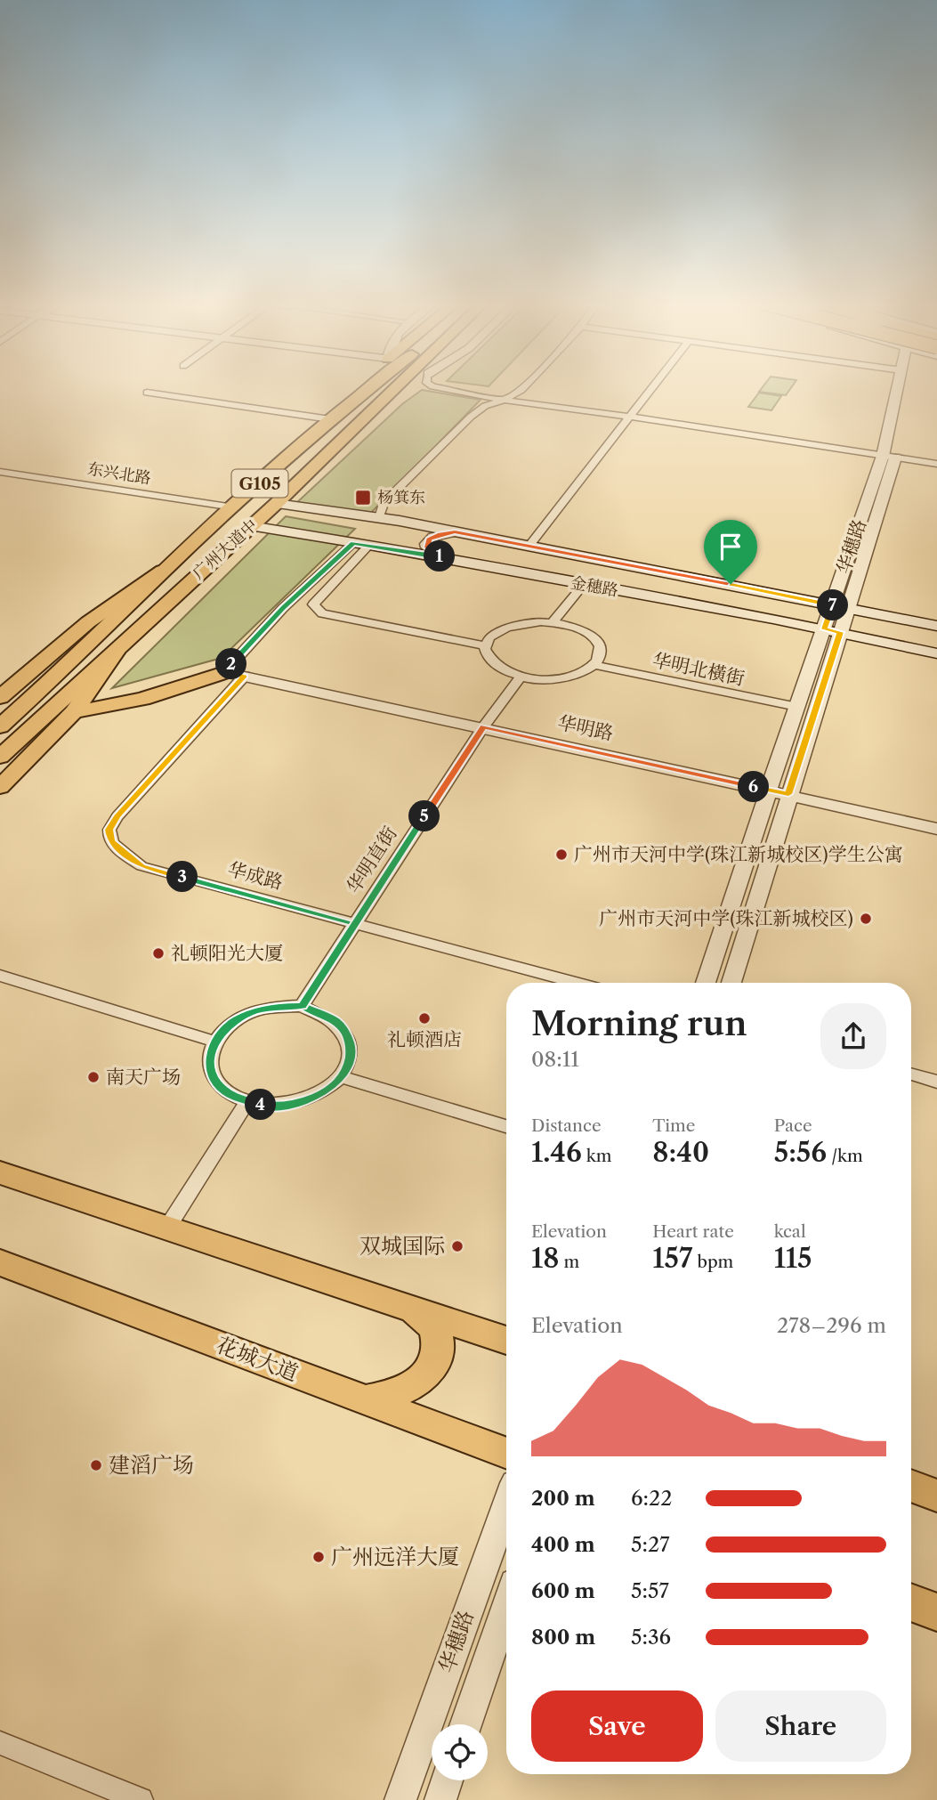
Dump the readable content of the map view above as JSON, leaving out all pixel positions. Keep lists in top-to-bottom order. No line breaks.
{"streets":{"main road":["G105","广州大道中","金穗路","花城大道"],"street":["东兴北路","华穗路","华明北橫街","华明路","华明直街","华成路"]},"crossings":[["东兴北路","广州大道中"],["G105","广州大道中"],["华穗路","金穗路"],["华穗路","华明北橫街"],["华穗路","华明路"],["广州大道中","金穗路"],["华明路","华明直街"],["华明路","华成路"],["华明直街","华成路"]],"places":{"transit":["杨箕东"],"other":["广州市天河中学(珠江新城校区)学生公寓","广州市天河中学(珠江新城校区)","礼顿阳光大厦","礼顿酒店","南天广场","双城国际","建滔广场","广州远洋大厦"]},"page":{"pins":["1","7","2","6","5","3","4"],"heading":["Morning run","08:11"],"stats":[["Distance","1.46 km"],["Time","8:40"],["Pace","5:56 /km"],["Elevation","18 m"],["Heart rate","157 bpm"],["kcal","115"]],"chart":["Elevation","278–296 m"],"list":[{"name":"200 m","note":"6:22"},{"name":"400 m","note":"5:27"},{"name":"600 m","note":"5:57"},{"name":"800 m","note":"5:36"}],"buttons":["Save","Share"]}}
